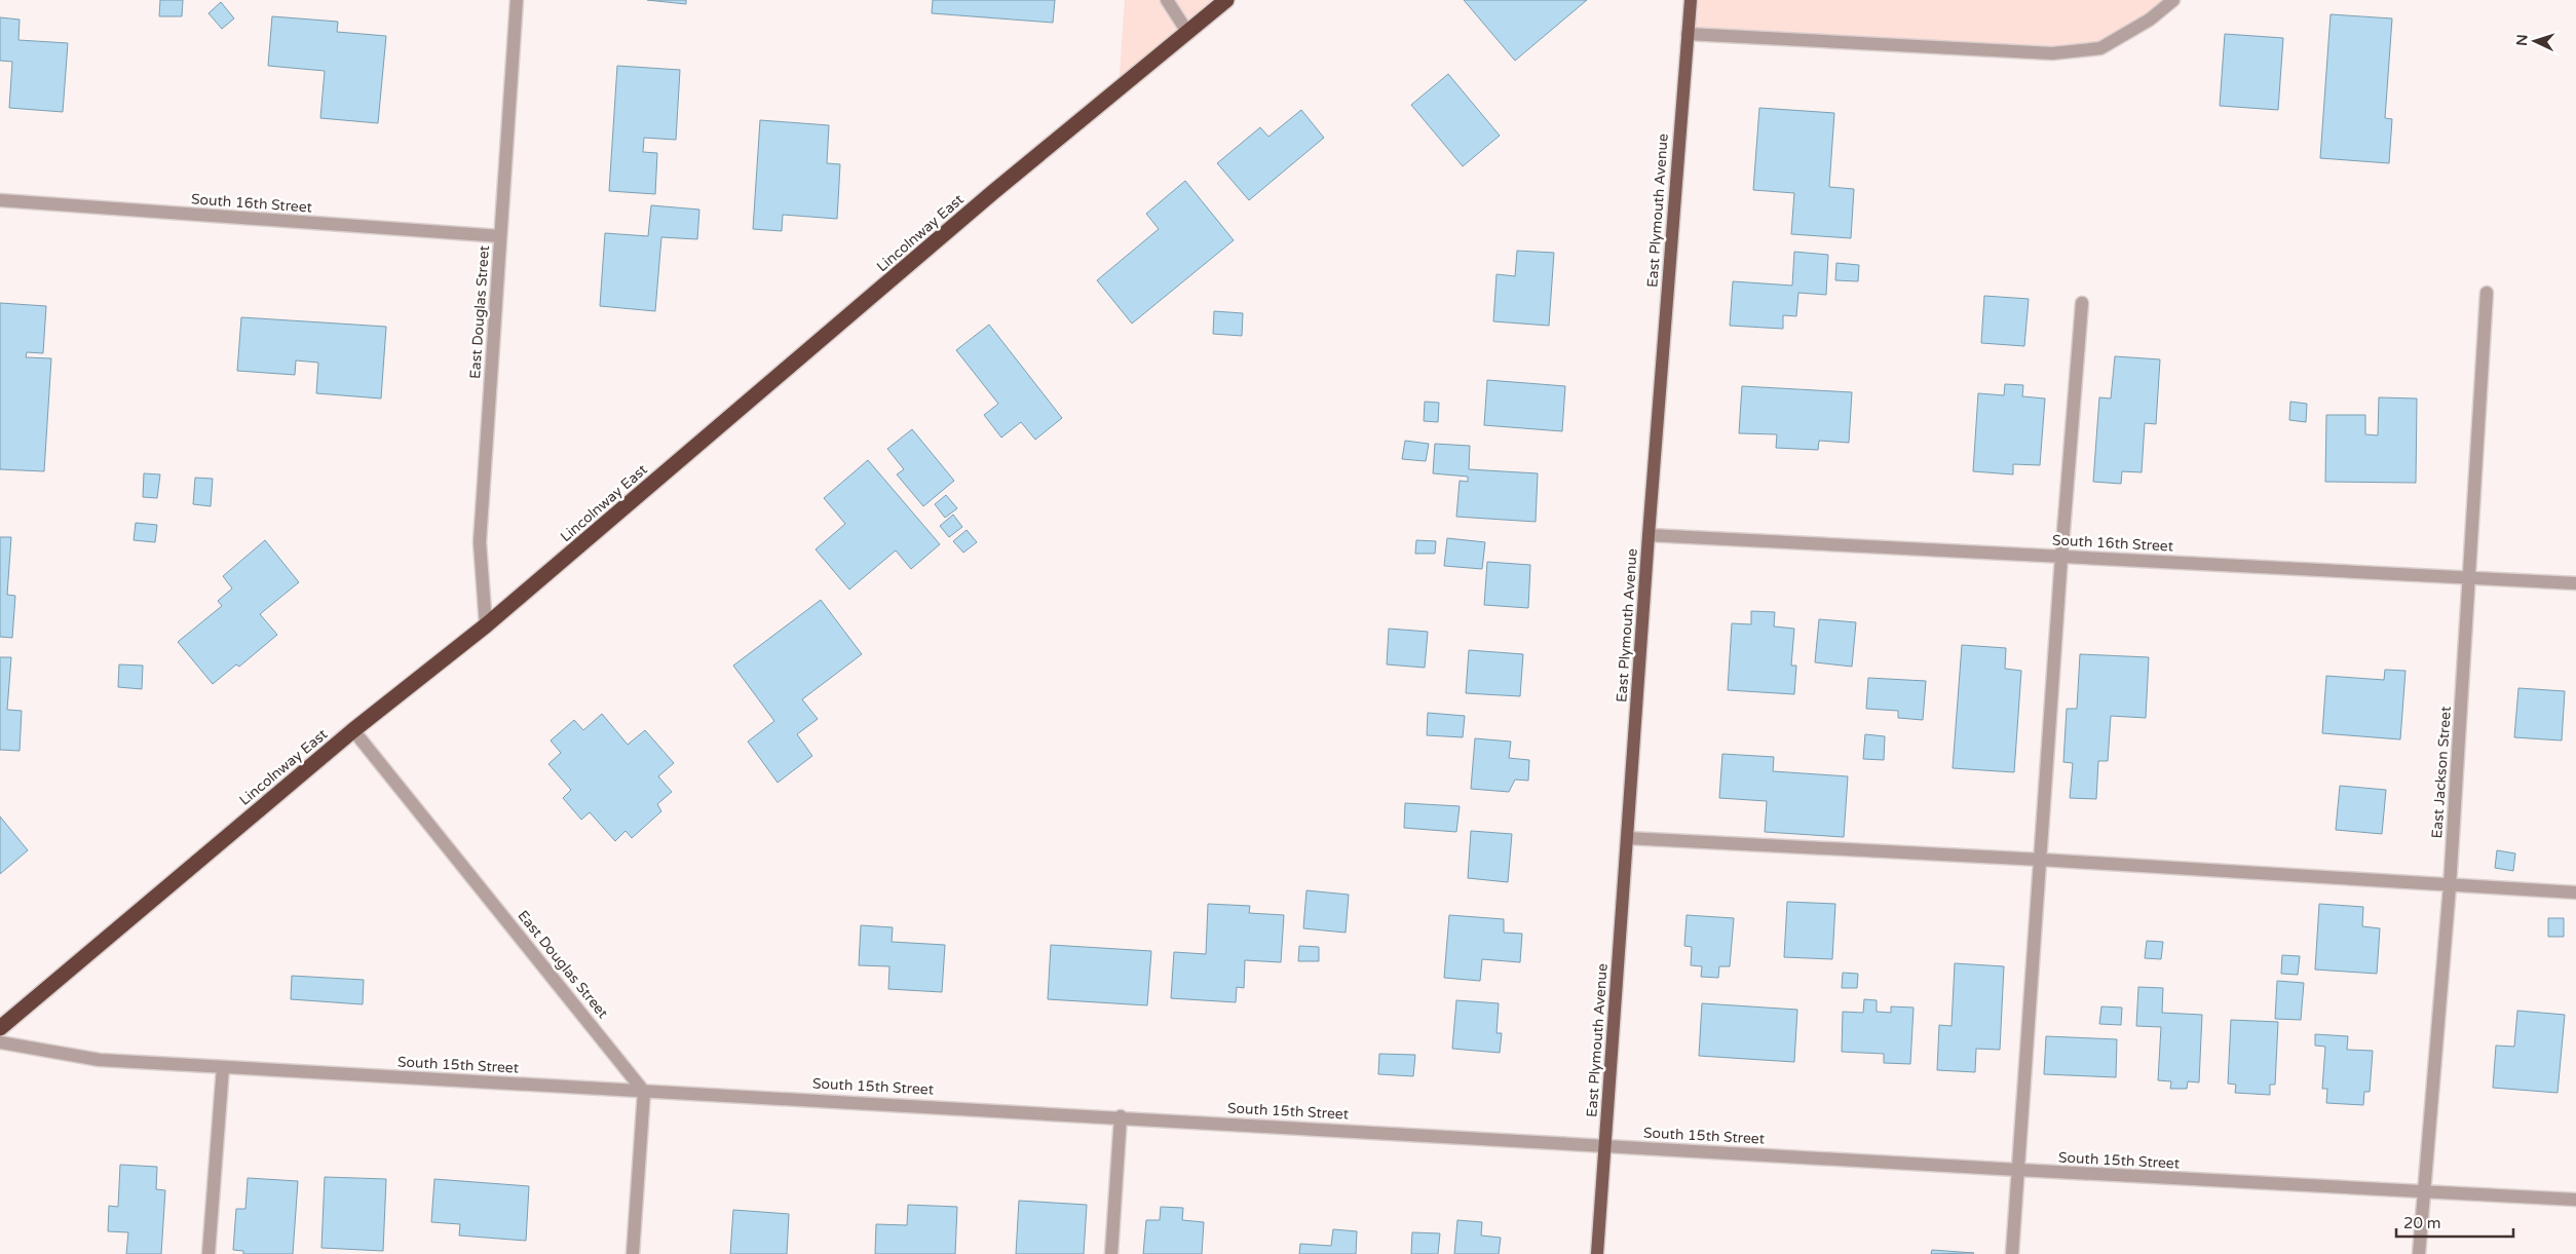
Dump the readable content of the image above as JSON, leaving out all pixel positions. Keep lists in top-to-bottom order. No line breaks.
{"streets":{"highway":["Lincolnway East"],"main road":["East Plymouth Avenue"],"street":["South 16th Street","East Douglas Street","East Jackson Street","South 15th Street"]},"crossings":[["South 16th Street","East Plymouth Avenue"],["South 16th Street","East Douglas Street"],["South 16th Street","East Jackson Street"],["East Plymouth Avenue","South 15th Street"],["Lincolnway East","East Douglas Street"],["East Douglas Street","South 15th Street"],["East Jackson Street","South 15th Street"]],"scale_bar":"20 m","north":"left"}
